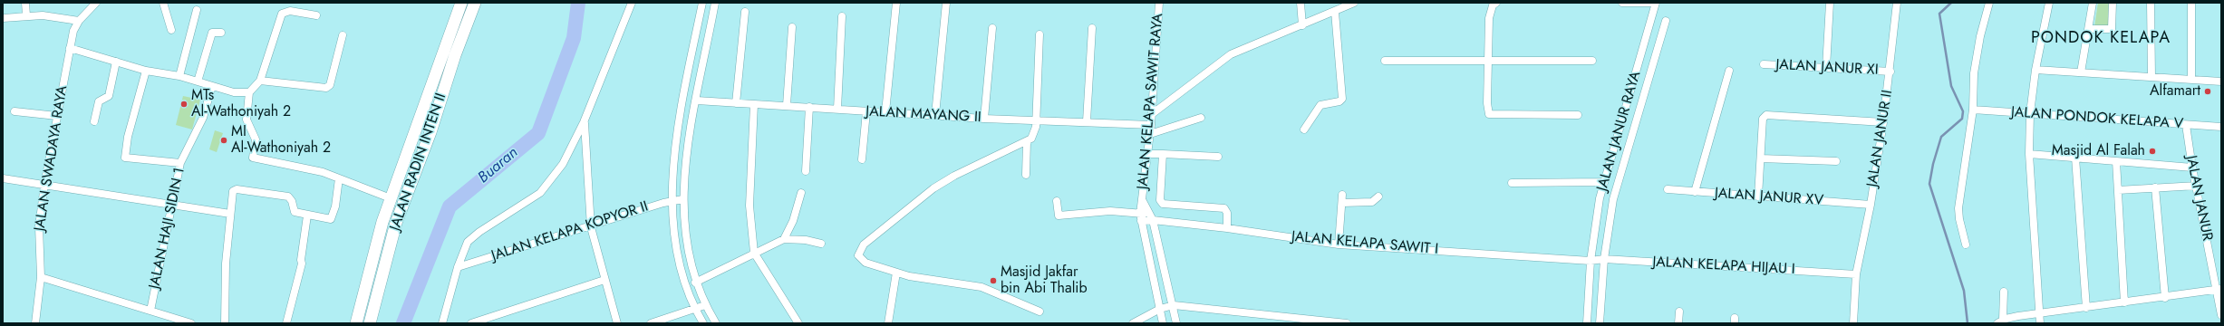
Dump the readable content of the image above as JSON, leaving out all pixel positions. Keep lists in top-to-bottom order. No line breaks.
{"streets":{"main road":["JALAN RADIN INTEN II"],"street":["JALAN JANUR XI","JALAN KELAPA SAWIT RAYA","JALAN MAYANG II","JALAN PONDOK KELAPA V","JALAN JANUR RAYA","JALAN JANUR II","JALAN SWADAYA RAYA","JALAN JANUR XV","JALAN JANUR","JALAN HAJI SIDIN 1","JALAN KELAPA KOPYOR II","JALAN KELAPA SAWIT I","JALAN KELAPA HIJAU I"]},"crossings":[["JALAN JANUR XI","JALAN JANUR II"],["JALAN KELAPA SAWIT RAYA","JALAN MAYANG II"],["JALAN KELAPA SAWIT RAYA","JALAN KELAPA SAWIT I"],["JALAN PONDOK KELAPA V","JALAN JANUR"],["JALAN JANUR RAYA","JALAN KELAPA SAWIT I"],["JALAN JANUR RAYA","JALAN KELAPA HIJAU I"],["JALAN JANUR II","JALAN JANUR XV"],["JALAN JANUR II","JALAN KELAPA HIJAU I"],["JALAN KELAPA SAWIT I","JALAN KELAPA HIJAU I"]],"districts":["PONDOK KELAPA"],"water":["Buaran"],"places":["Alfamart","MTs Al-Wathoniyah 2","MI Al-Wathoniyah 2","Masjid Al Falah","Masjid Jakfar bin Abi Thalib"]}
